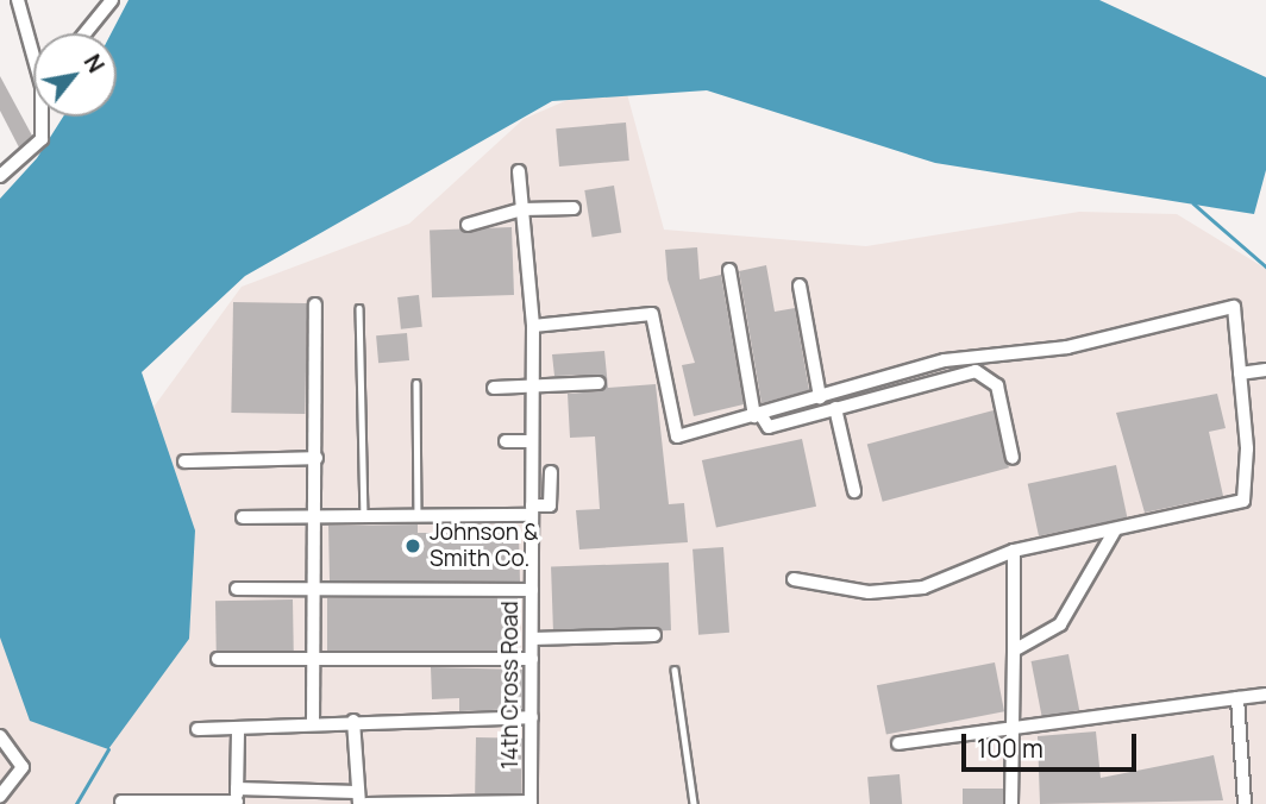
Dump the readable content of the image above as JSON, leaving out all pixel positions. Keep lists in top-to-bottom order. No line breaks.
{"streets":{"street":["14th Cross Road"]},"places":["Johnson & Smith Co."],"scale_bar":"100 m","north":"top right"}
